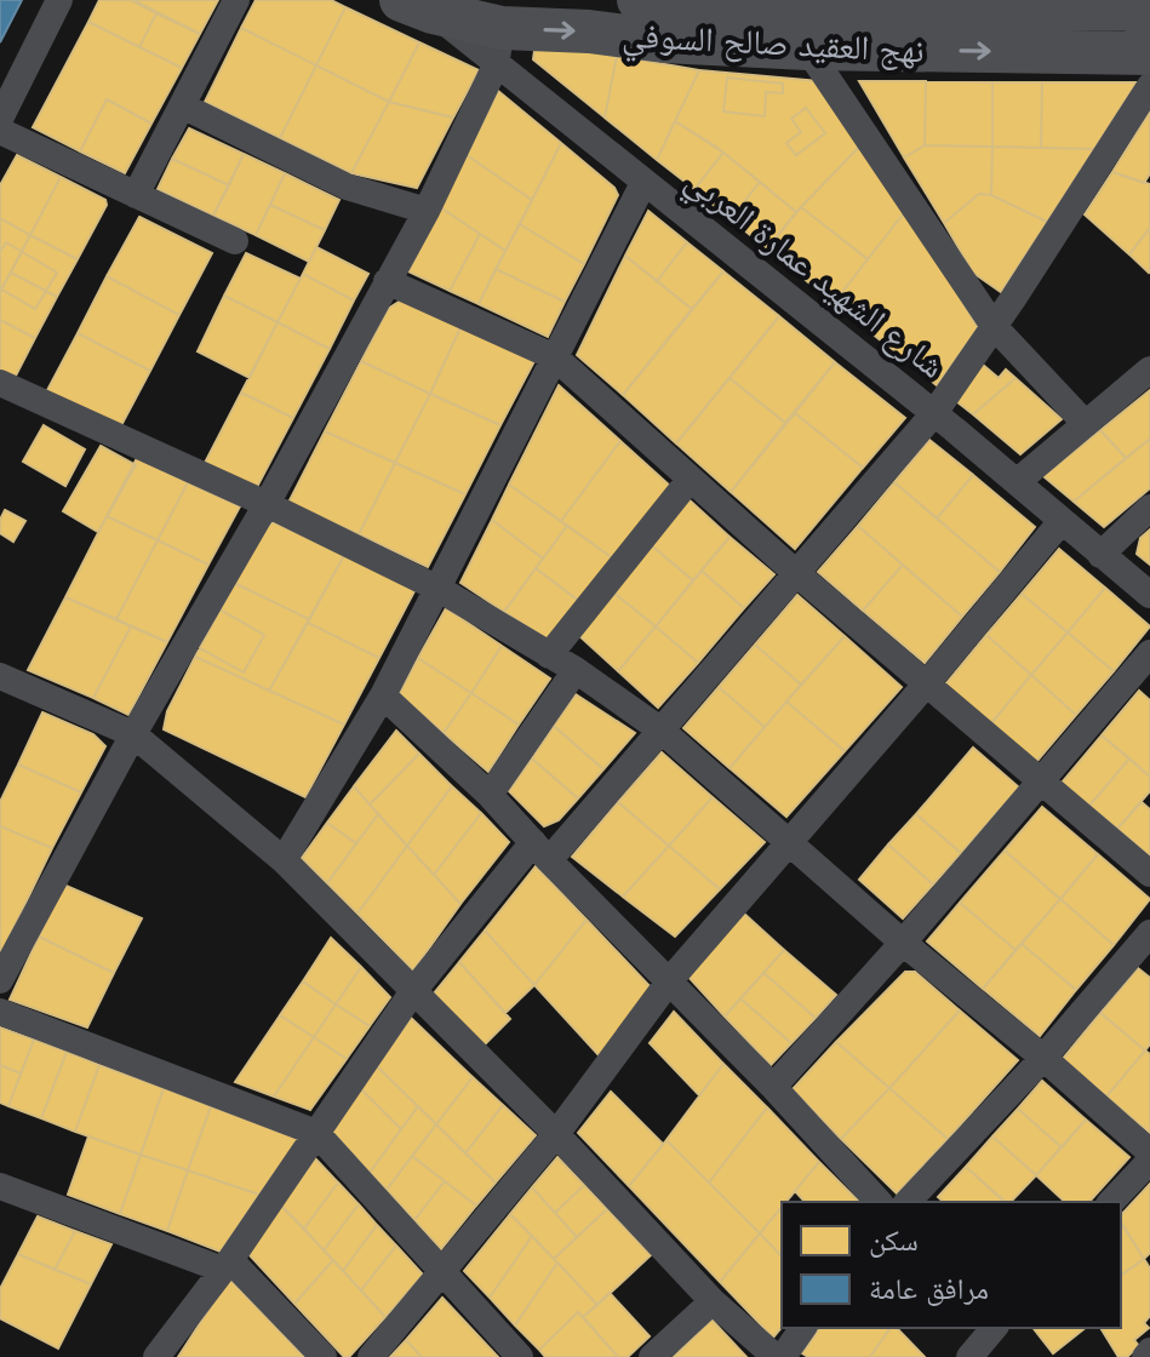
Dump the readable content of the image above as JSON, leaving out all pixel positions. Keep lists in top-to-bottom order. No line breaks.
{"streets":{"main road":["نهج العقيد صالح السوفي"],"street":["شارع الشهيد عمارة العربي"]},"crossings":[["نهج العقيد صالح السوفي","شارع الشهيد عمارة العربي"]],"legend":["سكن","مرافق عامة"]}
